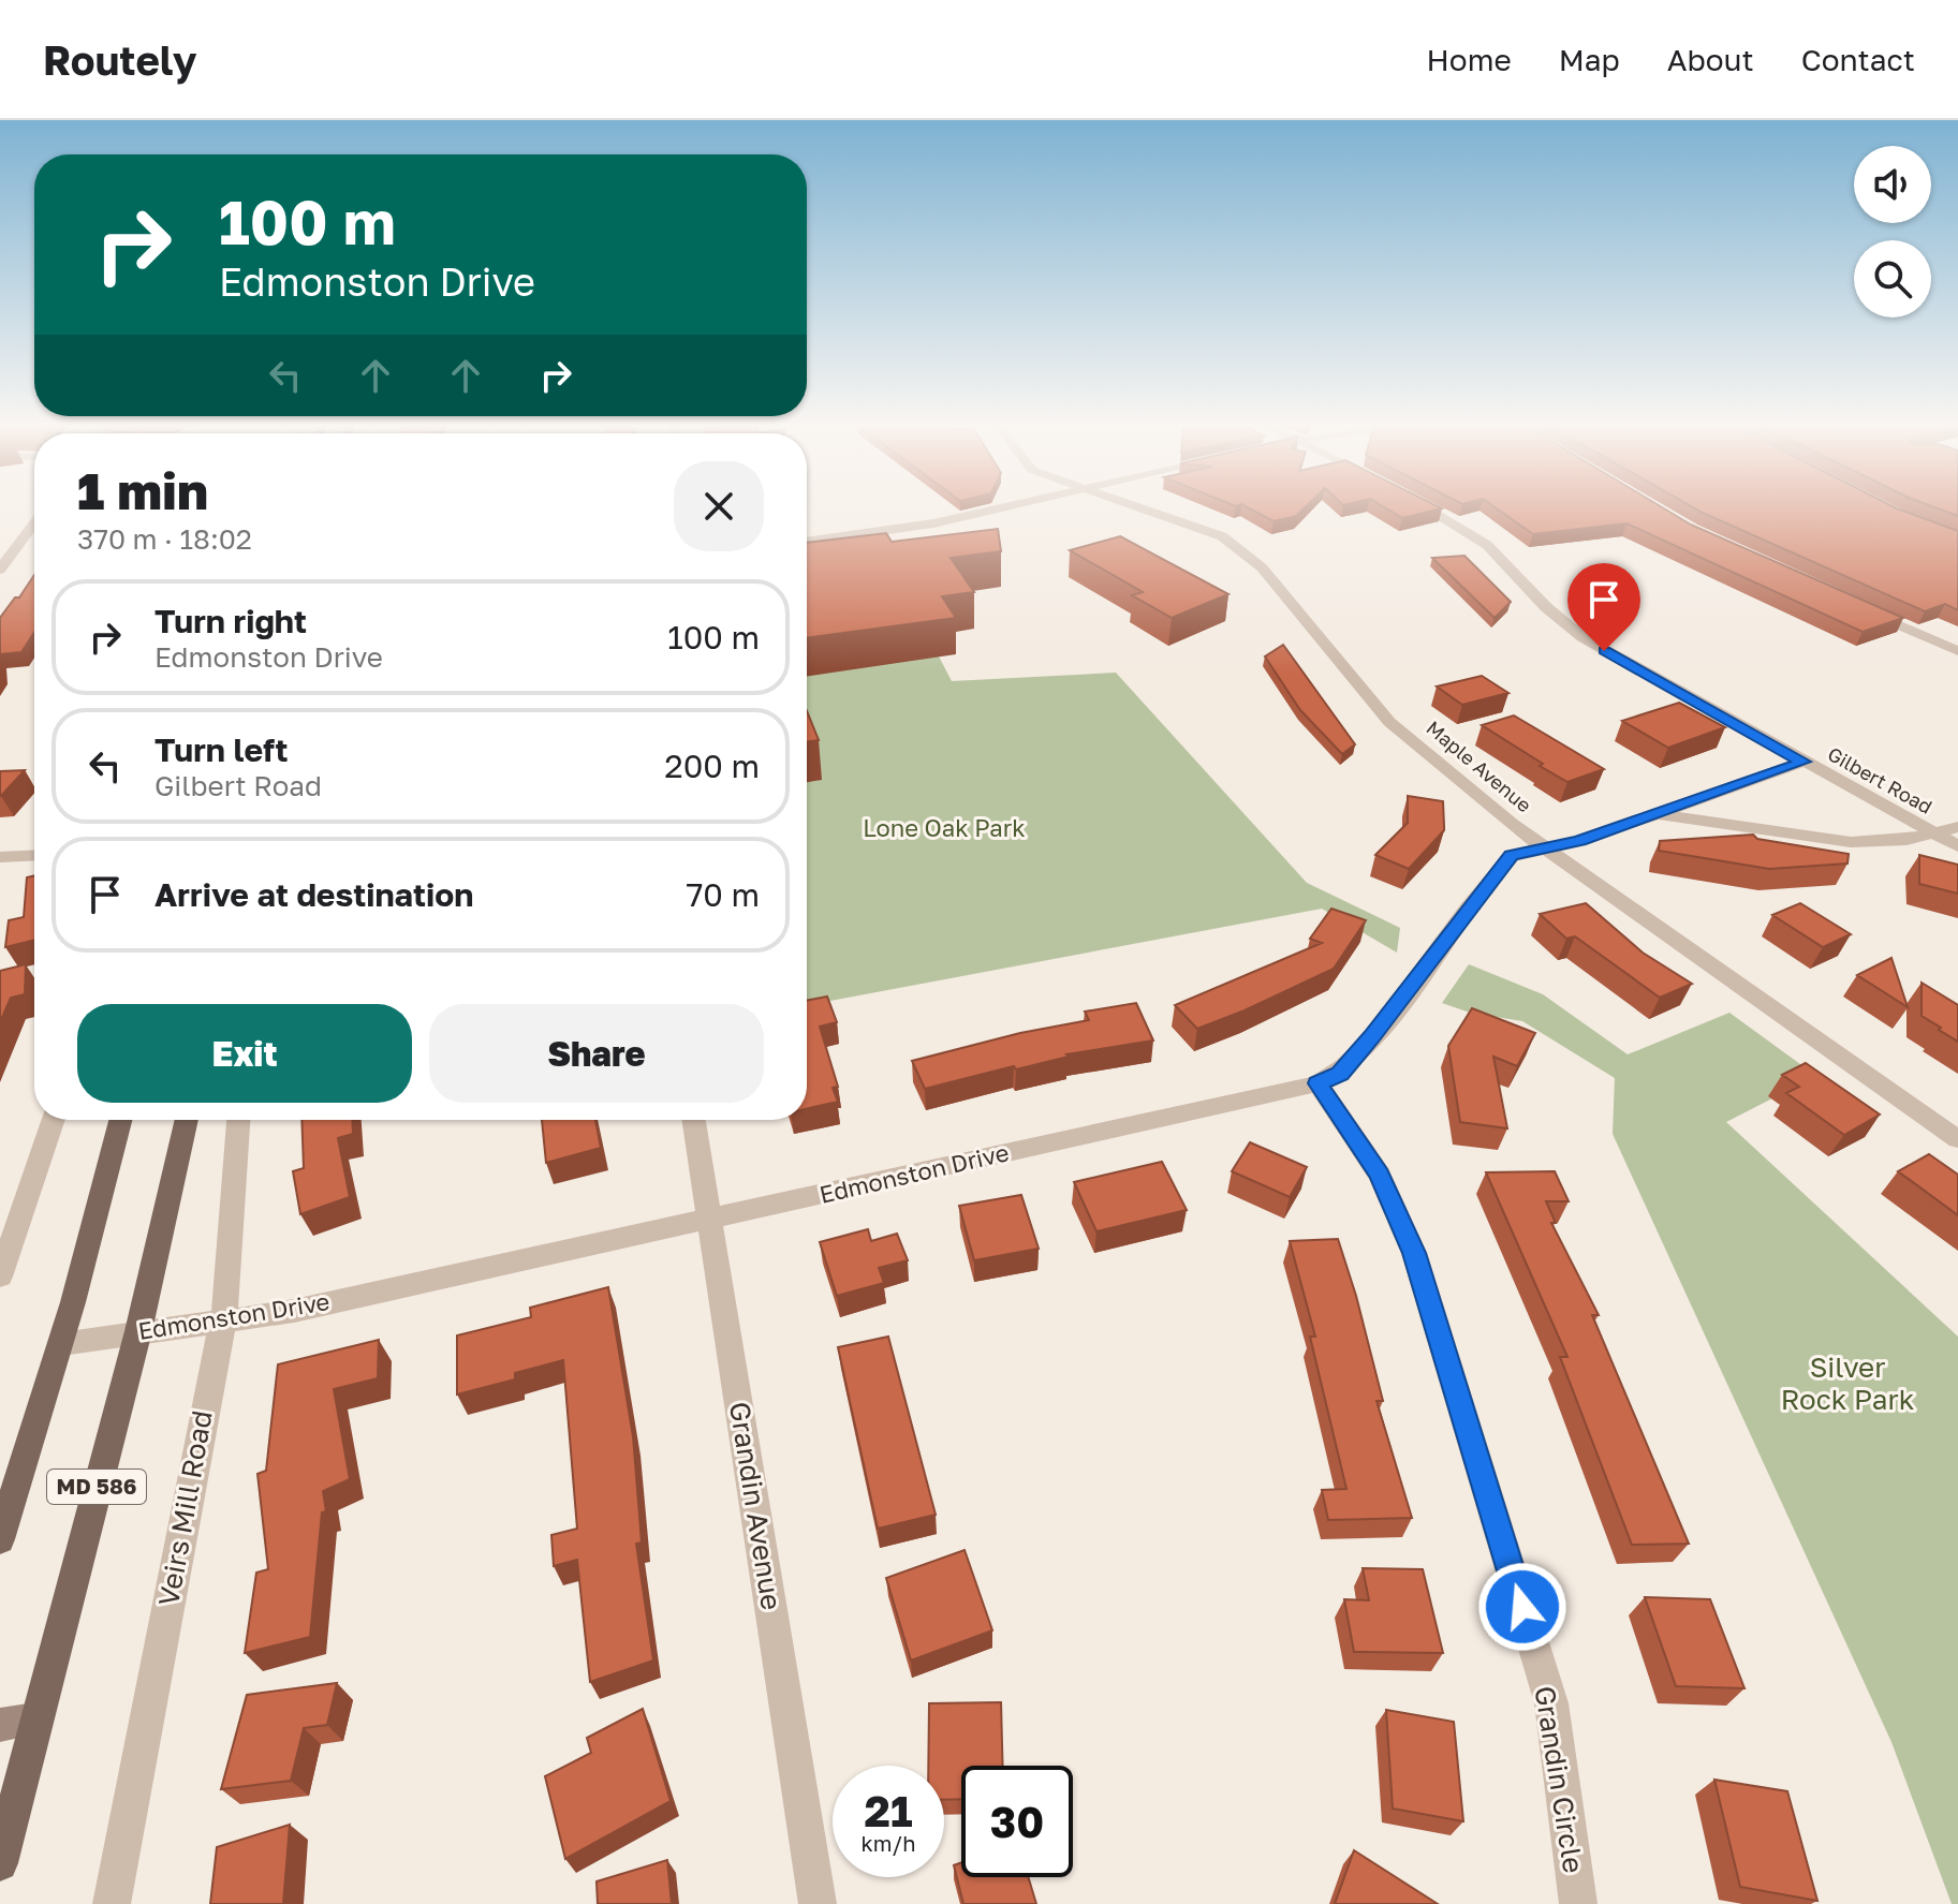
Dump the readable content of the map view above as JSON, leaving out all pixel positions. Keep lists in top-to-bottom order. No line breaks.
{"streets":{"main road":["MD 586"],"street":["Maple Avenue","Gilbert Road","Edmonston Drive","Grandin Avenue","Veirs Mill Road","Grandin Circle"]},"crossings":[["Maple Avenue","Edmonston Drive"],["Gilbert Road","Edmonston Drive"],["Edmonston Drive","MD 586"],["Edmonston Drive","Grandin Avenue"],["Edmonston Drive","Veirs Mill Road"],["Edmonston Drive","Grandin Circle"]],"parks":["Lone Oak Park","Silver Rock Park"],"page":{"header":"Routely","nav":["Home","Map","About","Contact"],"turn":["100 m","Edmonston Drive"],"heading":["1 min","370 m · 18:02"],"list":[{"name":"Turn right","note":"Edmonston Drive","value":"100 m"},{"name":"Turn left","note":"Gilbert Road","value":"200 m"},{"name":"Arrive at destination","value":"70 m"}],"buttons":["Exit","Share"],"speed":"21 km/h","limit":"30"}}
